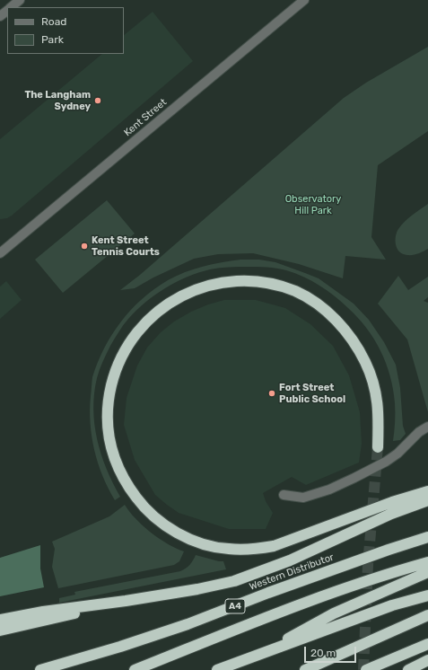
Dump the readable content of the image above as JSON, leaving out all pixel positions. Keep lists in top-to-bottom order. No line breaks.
{"streets":{"highway":["Western Distributor","A4"],"street":["Kent Street"]},"parks":["Observatory Hill Park"],"places":["The Langham Sydney","Kent Street Tennis Courts","Fort Street Public School"],"legend":["Road","Park"],"scale_bar":"20 m"}
